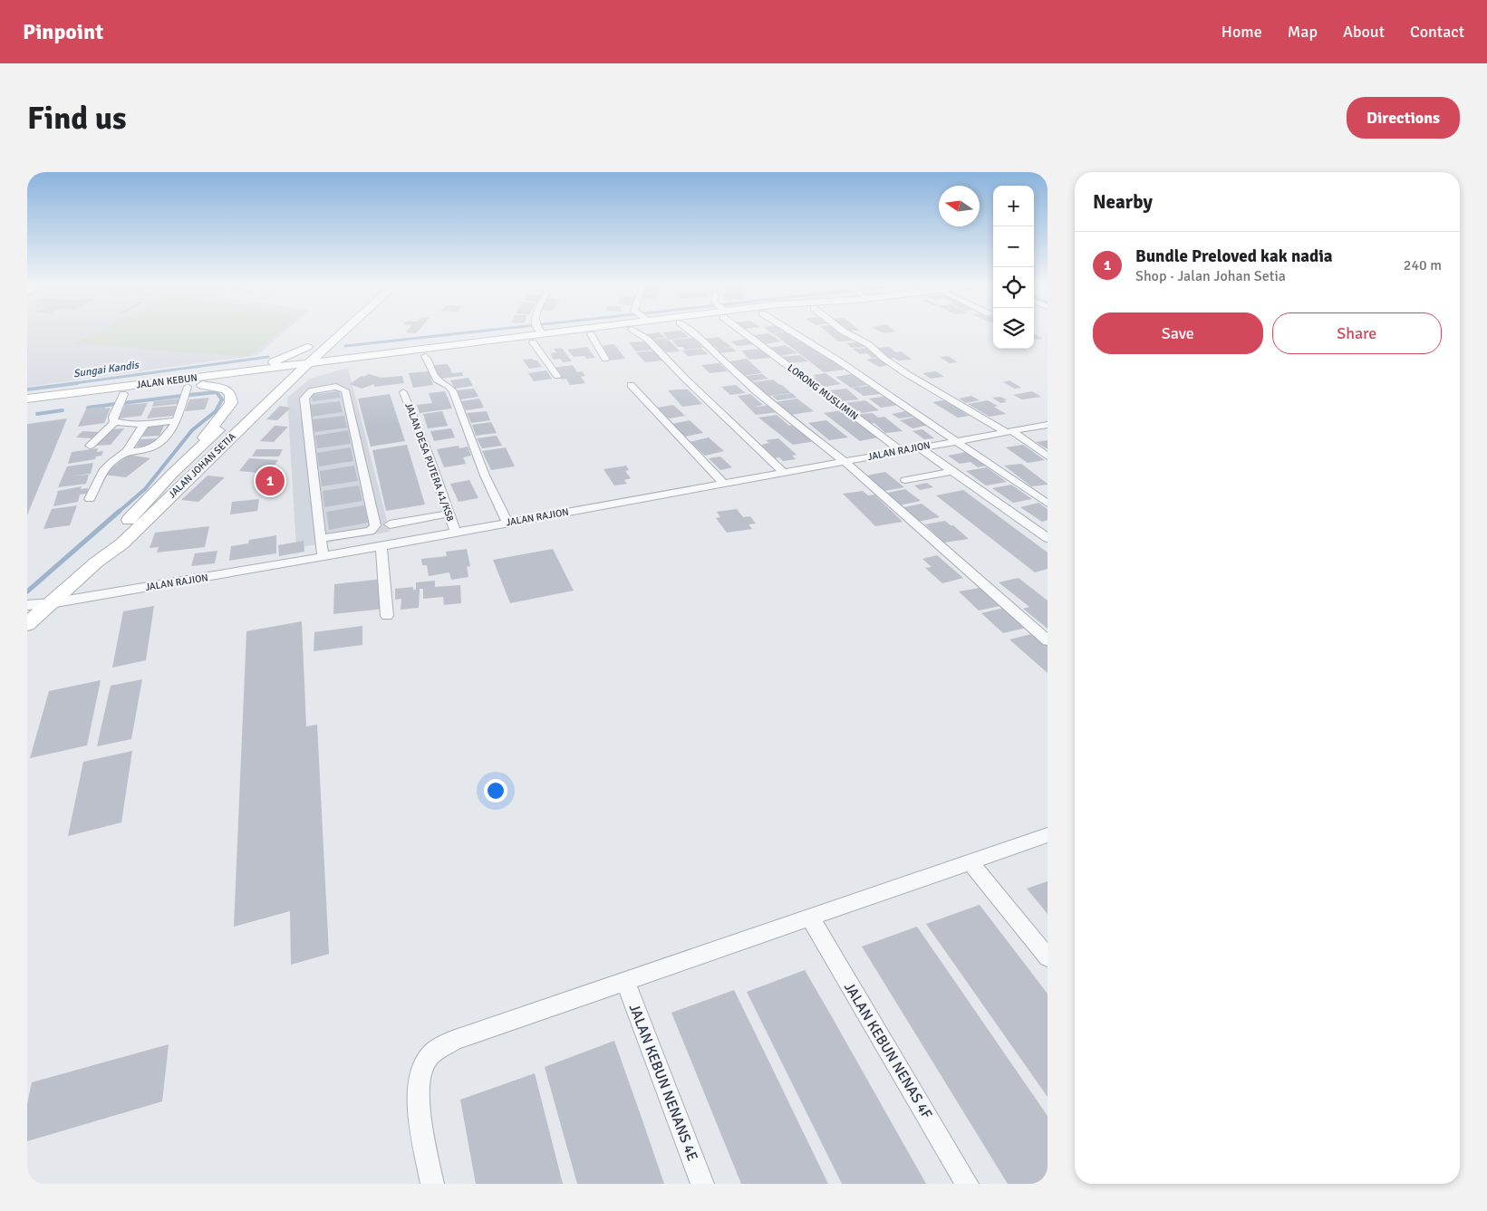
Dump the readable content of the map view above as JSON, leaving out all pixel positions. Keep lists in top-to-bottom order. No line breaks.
{"streets":{"main road":["JALAN KEBUN","JALAN JOHAN SETIA"],"street":["LORONG MUSLIMIN","JALAN RAJION","JALAN DESA PUTERA 41/KS8","JALAN KEBUN NENAS 4F","JALAN KEBUN NENANS 4E"]},"crossings":[["JALAN KEBUN","JALAN JOHAN SETIA"],["LORONG MUSLIMIN","JALAN RAJION"],["JALAN RAJION","JALAN DESA PUTERA 41/KS8"],["JALAN RAJION","JALAN JOHAN SETIA"]],"water":["Sungai Kandis"],"north":"left","page":{"header":"Pinpoint","nav":["Home","Map","About","Contact"],"buttons":["Directions",["Save","Share"]],"title":"Find us","heading":"Nearby","map_buttons":["+","−"],"list":[{"mark":"1","name":"Bundle Preloved kak nadia","note":"Shop · Jalan Johan Setia","value":"240 m"}],"pins":"1"}}
